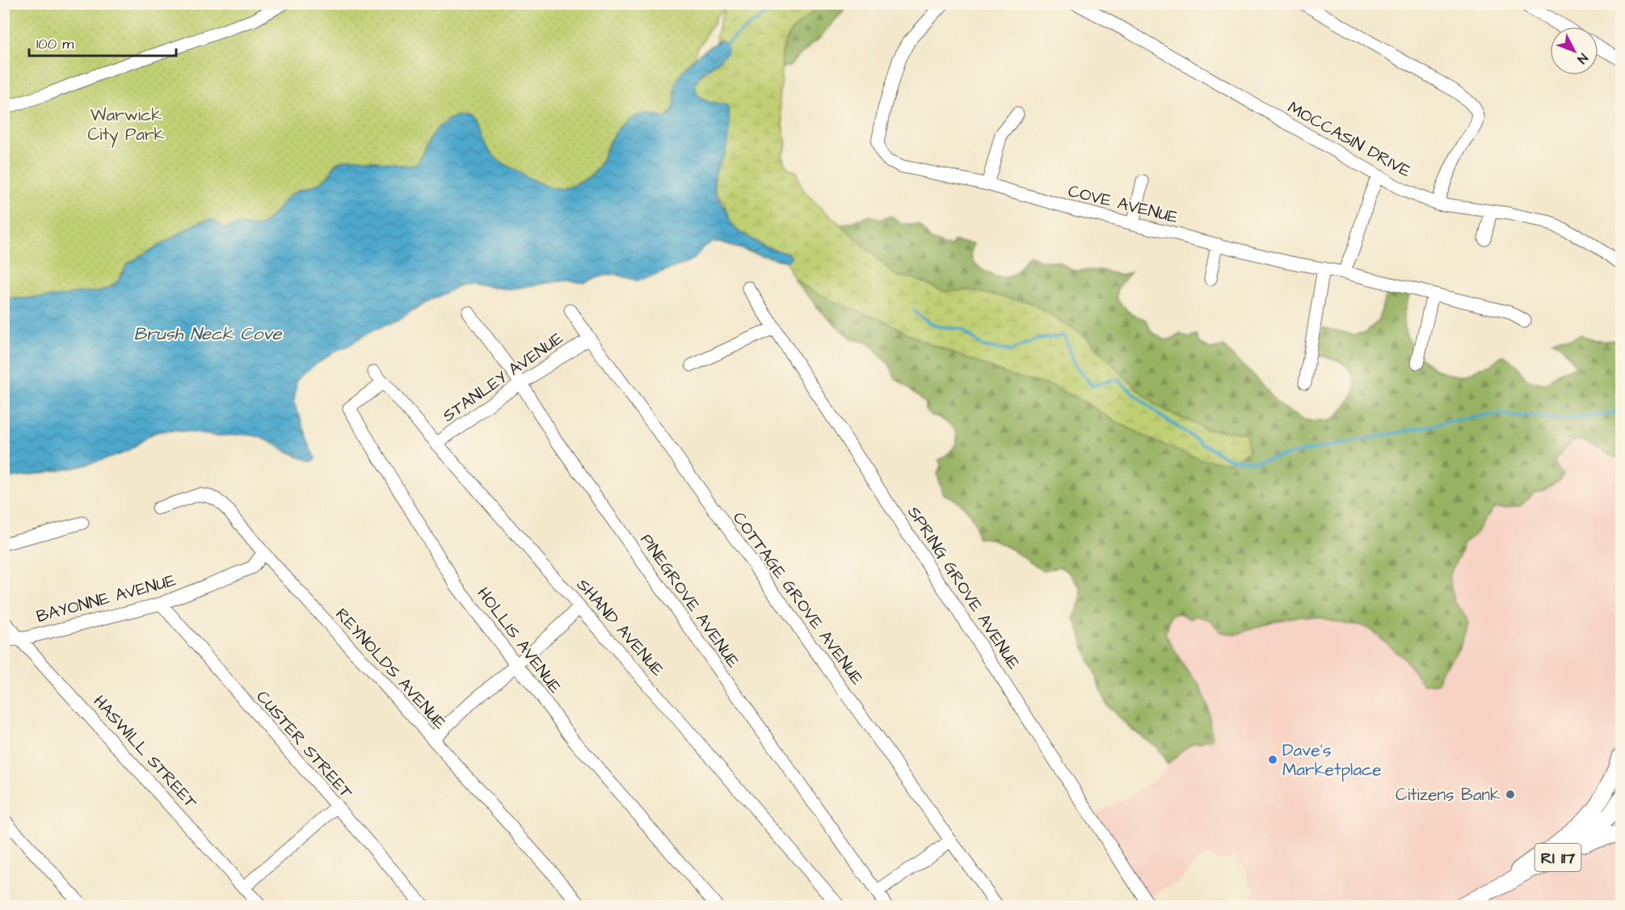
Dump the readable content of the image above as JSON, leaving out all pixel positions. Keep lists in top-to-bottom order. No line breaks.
{"streets":{"main road":["RI 117"],"street":["MOCCASIN DRIVE","COVE AVENUE","STANLEY AVENUE","SPRING GROVE AVENUE","BAYONNE AVENUE","COTTAGE GROVE AVENUE","PINEGROVE AVENUE","SHAND AVENUE","HOLLIS AVENUE","REYNOLDS AVENUE","CUSTER STREET","HASWILL STREET"]},"crossings":[["STANLEY AVENUE","COTTAGE GROVE AVENUE"],["STANLEY AVENUE","PINEGROVE AVENUE"],["STANLEY AVENUE","SHAND AVENUE"],["BAYONNE AVENUE","REYNOLDS AVENUE"],["BAYONNE AVENUE","CUSTER STREET"],["BAYONNE AVENUE","HASWILL STREET"],["SHAND AVENUE","HOLLIS AVENUE"]],"water":["Brush Neck Cove"],"parks":["Warwick City Park"],"places":["Dave's Marketplace","Citizens Bank"],"scale_bar":"100 m","north":"bottom right"}
